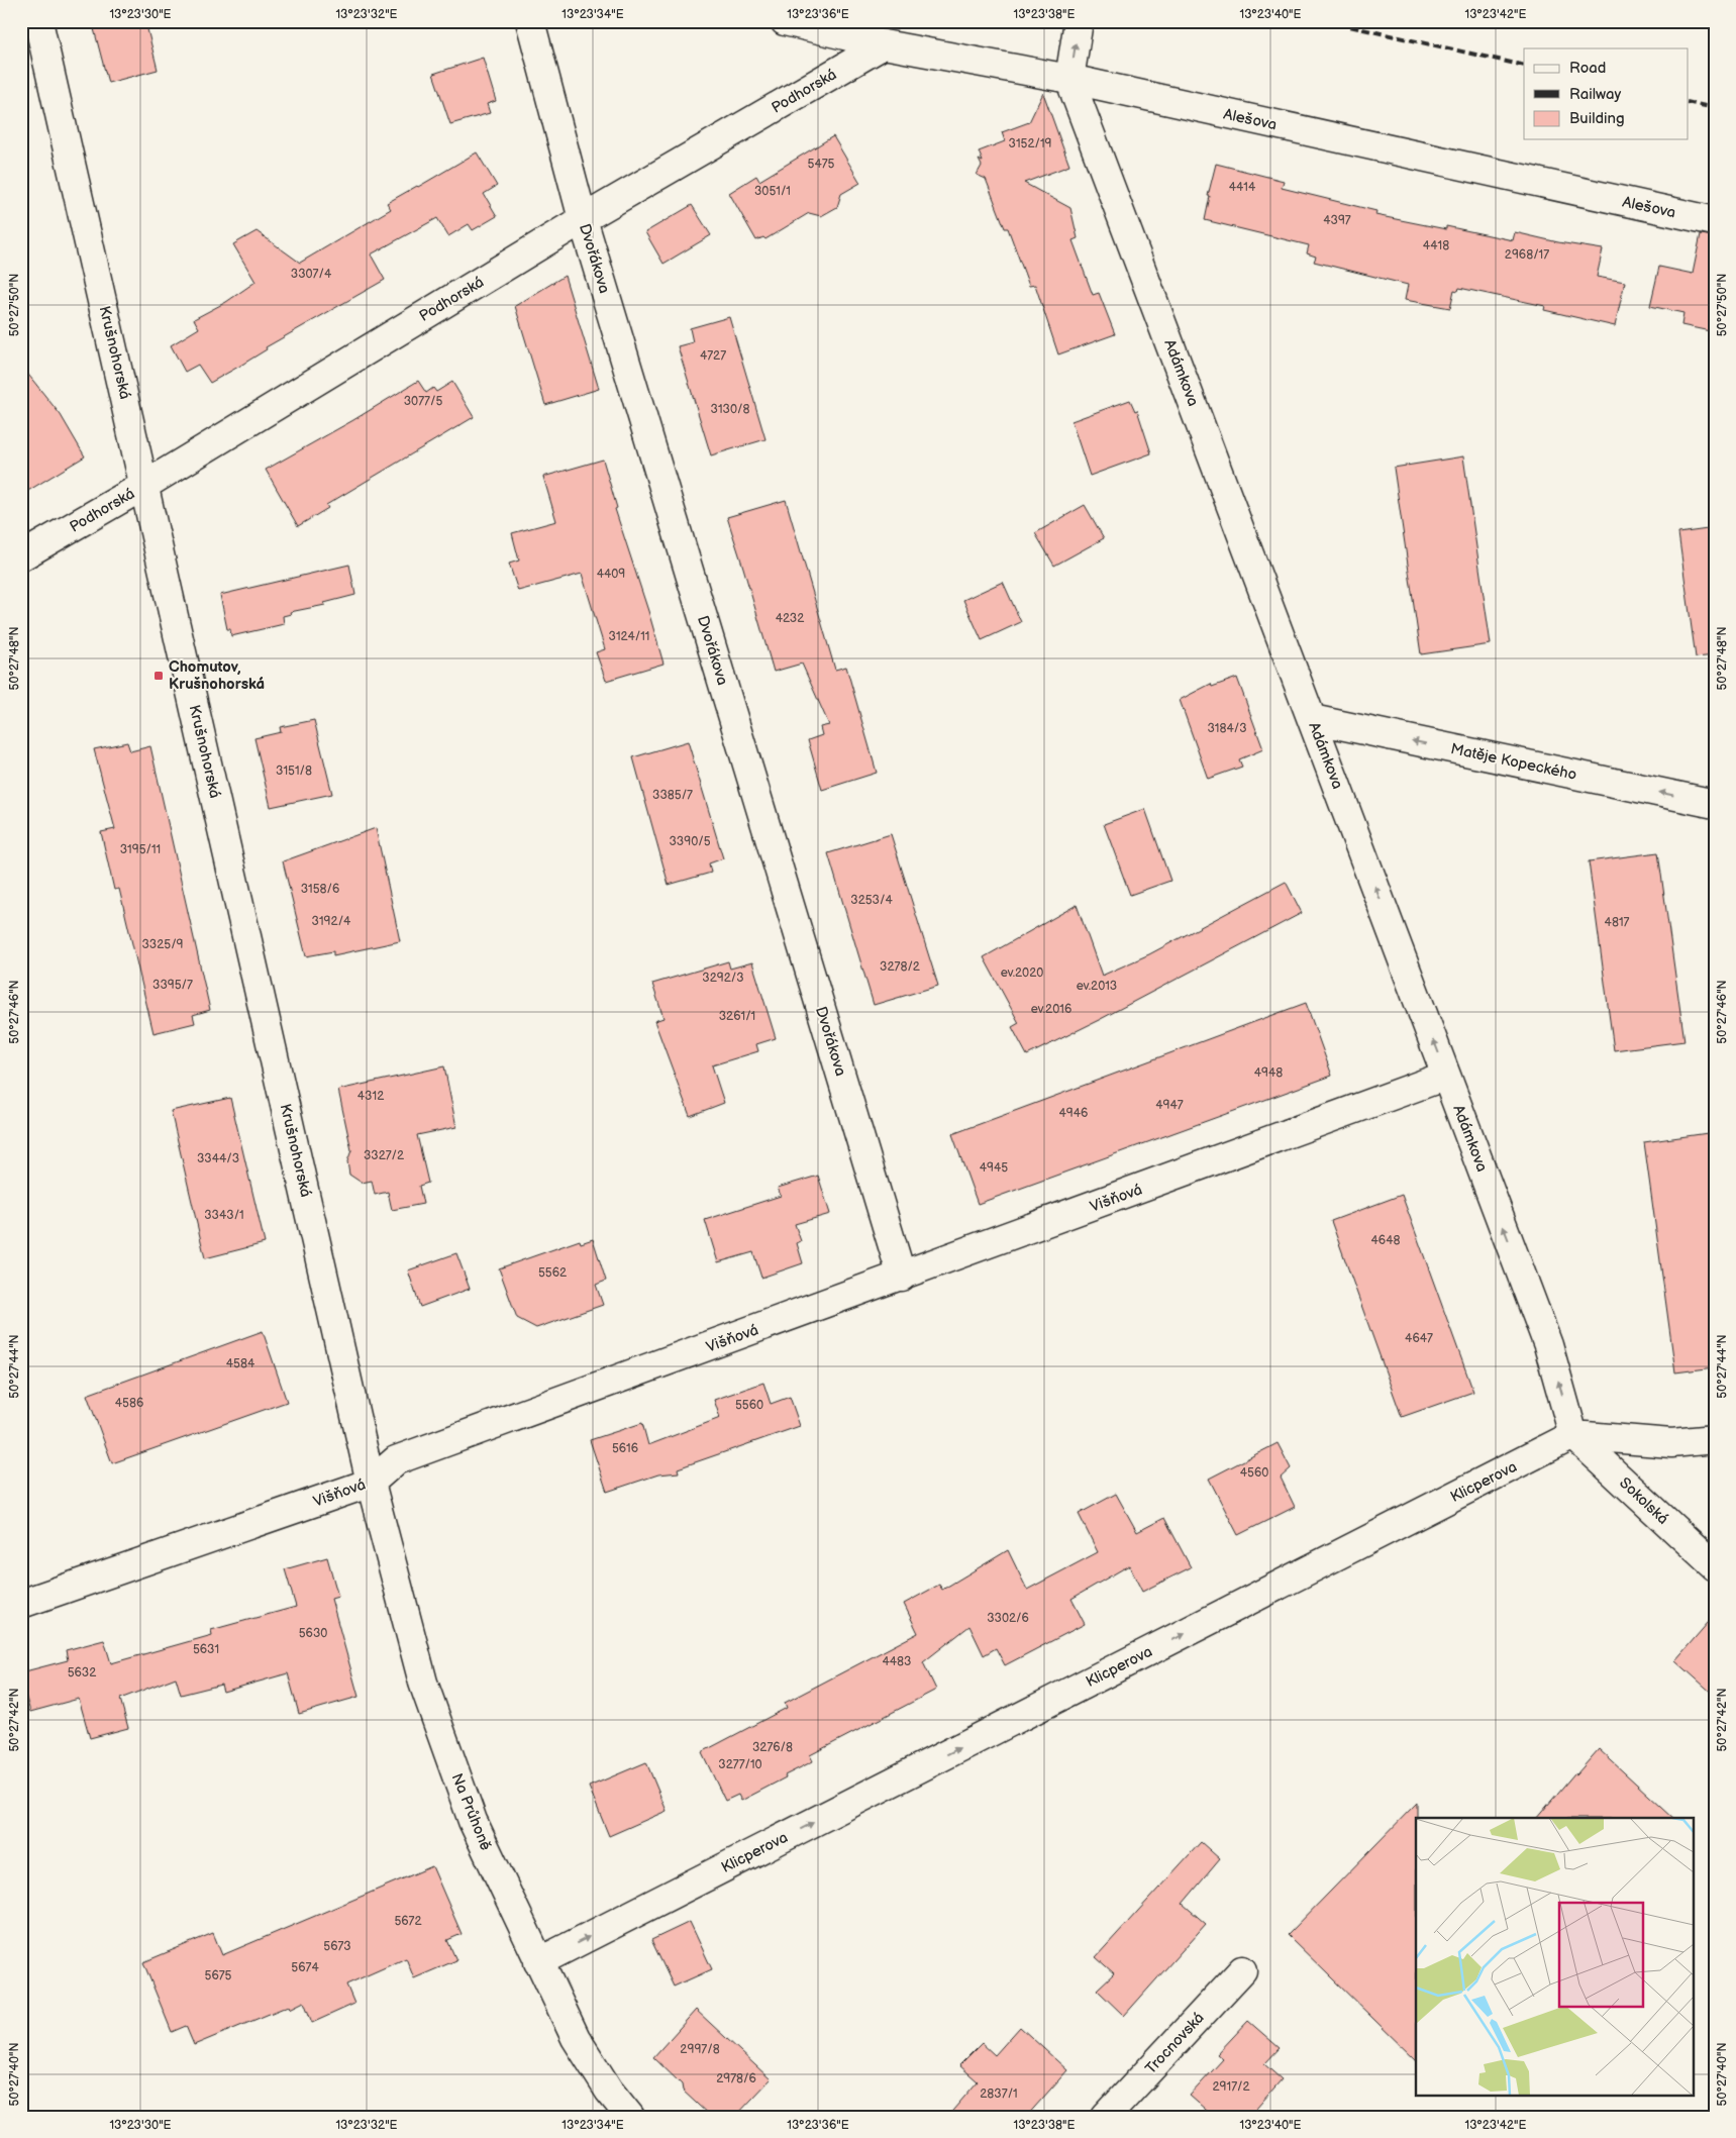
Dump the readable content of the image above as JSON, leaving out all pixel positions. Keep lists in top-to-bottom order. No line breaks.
{"streets":{"street":["Podhorská","Alešova","Dvořákova","Krušnohorská","Adámkova","Matěje Kopeckého","Višňová","Klicperova","Sokolská","Na Průhoně","Trocnovská"]},"crossings":[["Podhorská","Alešova"],["Podhorská","Dvořákova"],["Podhorská","Krušnohorská"],["Alešova","Adámkova"],["Dvořákova","Višňová"],["Krušnohorská","Višňová"],["Krušnohorská","Na Průhoně"],["Adámkova","Matěje Kopeckého"],["Adámkova","Višňová"],["Adámkova","Klicperova"],["Adámkova","Sokolská"],["Višňová","Na Průhoně"],["Klicperova","Sokolská"],["Klicperova","Na Průhoně"]],"one_way":["Adámkova","Matěje Kopeckého","Klicperova"],"places":{"transit":["Chomutov, Krušnohorská"]},"house_numbers":["3152/19","5475","4414","3051/1","4397","4418","2968/17","3307/4","4727","3077/5","3130/8","4409","4232","3124/11","3184/3","3151/8","3385/7","3390/5","3195/11","3158/6","3253/4","3192/4","4817","3325/9","3278/2","ev.2020","3292/3","3395/7","ev.2013","ev.2016","3261/1","4948","4312","4947","4946","3327/2","3344/3","4945","3343/1","4648","5562","4647","4584","4586","5560","5616","4560","3302/6","5630","5631","4483","5632","3276/8","3277/10","5672","5673","5674","5675","2997/8","2978/6","2917/2","2837/1"],"legend":["Road","Railway","Building"],"coordinates":["13°23'30\"E","13°23'32\"E","13°23'34\"E","13°23'36\"E","13°23'38\"E","13°23'40\"E","13°23'42\"E","50°27'50\"N","50°27'48\"N","50°27'46\"N","50°27'44\"N","50°27'42\"N","50°27'40\"N"]}
